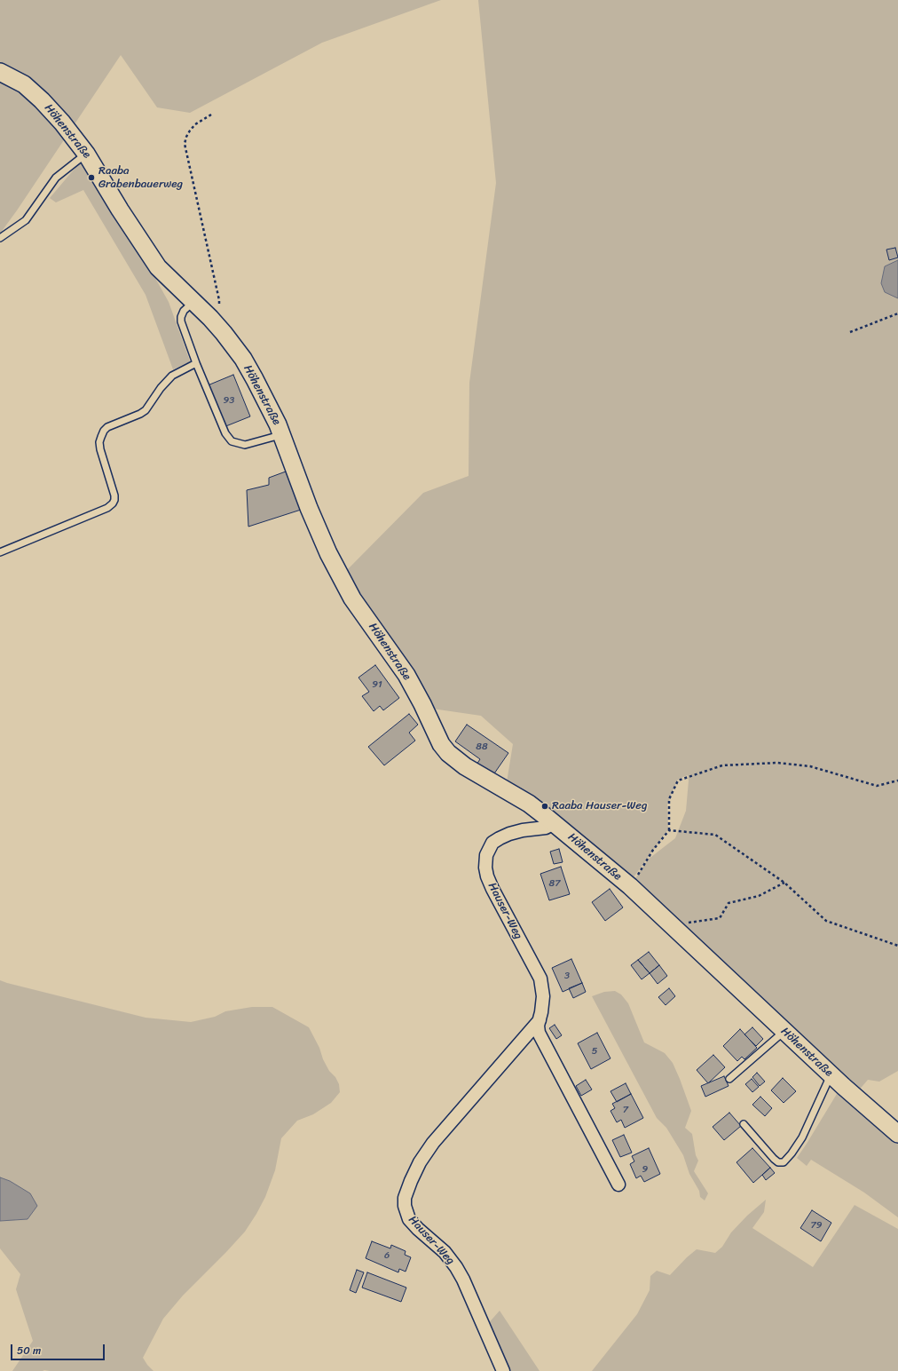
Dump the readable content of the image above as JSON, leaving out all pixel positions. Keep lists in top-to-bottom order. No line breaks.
{"streets":{"street":["Höhenstraße","Hauser-Weg"]},"crossings":[["Höhenstraße","Hauser-Weg"]],"places":["Raaba Grabenbauerweg","Raaba Hauser-Weg"],"house_numbers":["93","91","88","87","3","5","7","9","79","6"],"scale_bar":"50 m"}
